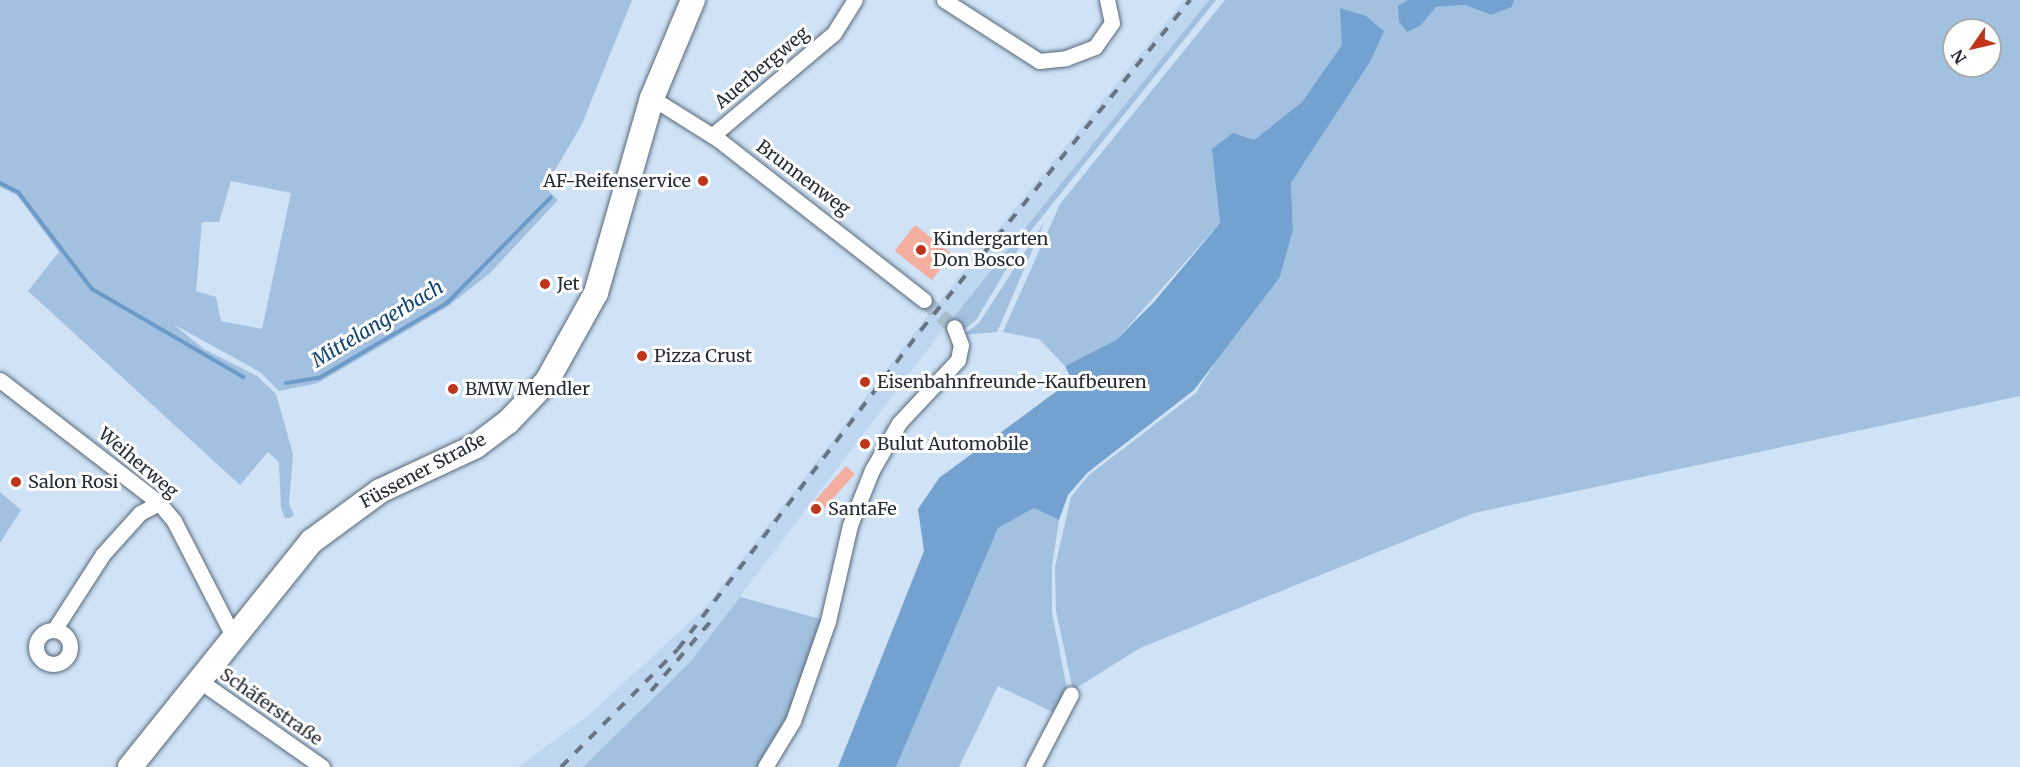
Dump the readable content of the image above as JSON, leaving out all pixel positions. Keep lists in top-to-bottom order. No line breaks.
{"streets":{"main road":["Füssener Straße"],"street":["Auerbergweg","Brunnenweg","Weiherweg","Schäferstraße"]},"crossings":[["Auerbergweg","Brunnenweg"],["Brunnenweg","Füssener Straße"],["Weiherweg","Füssener Straße"],["Füssener Straße","Schäferstraße"]],"water":["Mittelangerbach"],"places":["AF-Reifenservice","Kindergarten Don Bosco","Jet","Pizza Crust","Eisenbahnfreunde-Kaufbeuren","BMW Mendler","Bulut Automobile","Salon Rosi","SantaFe"],"north":"bottom left"}
